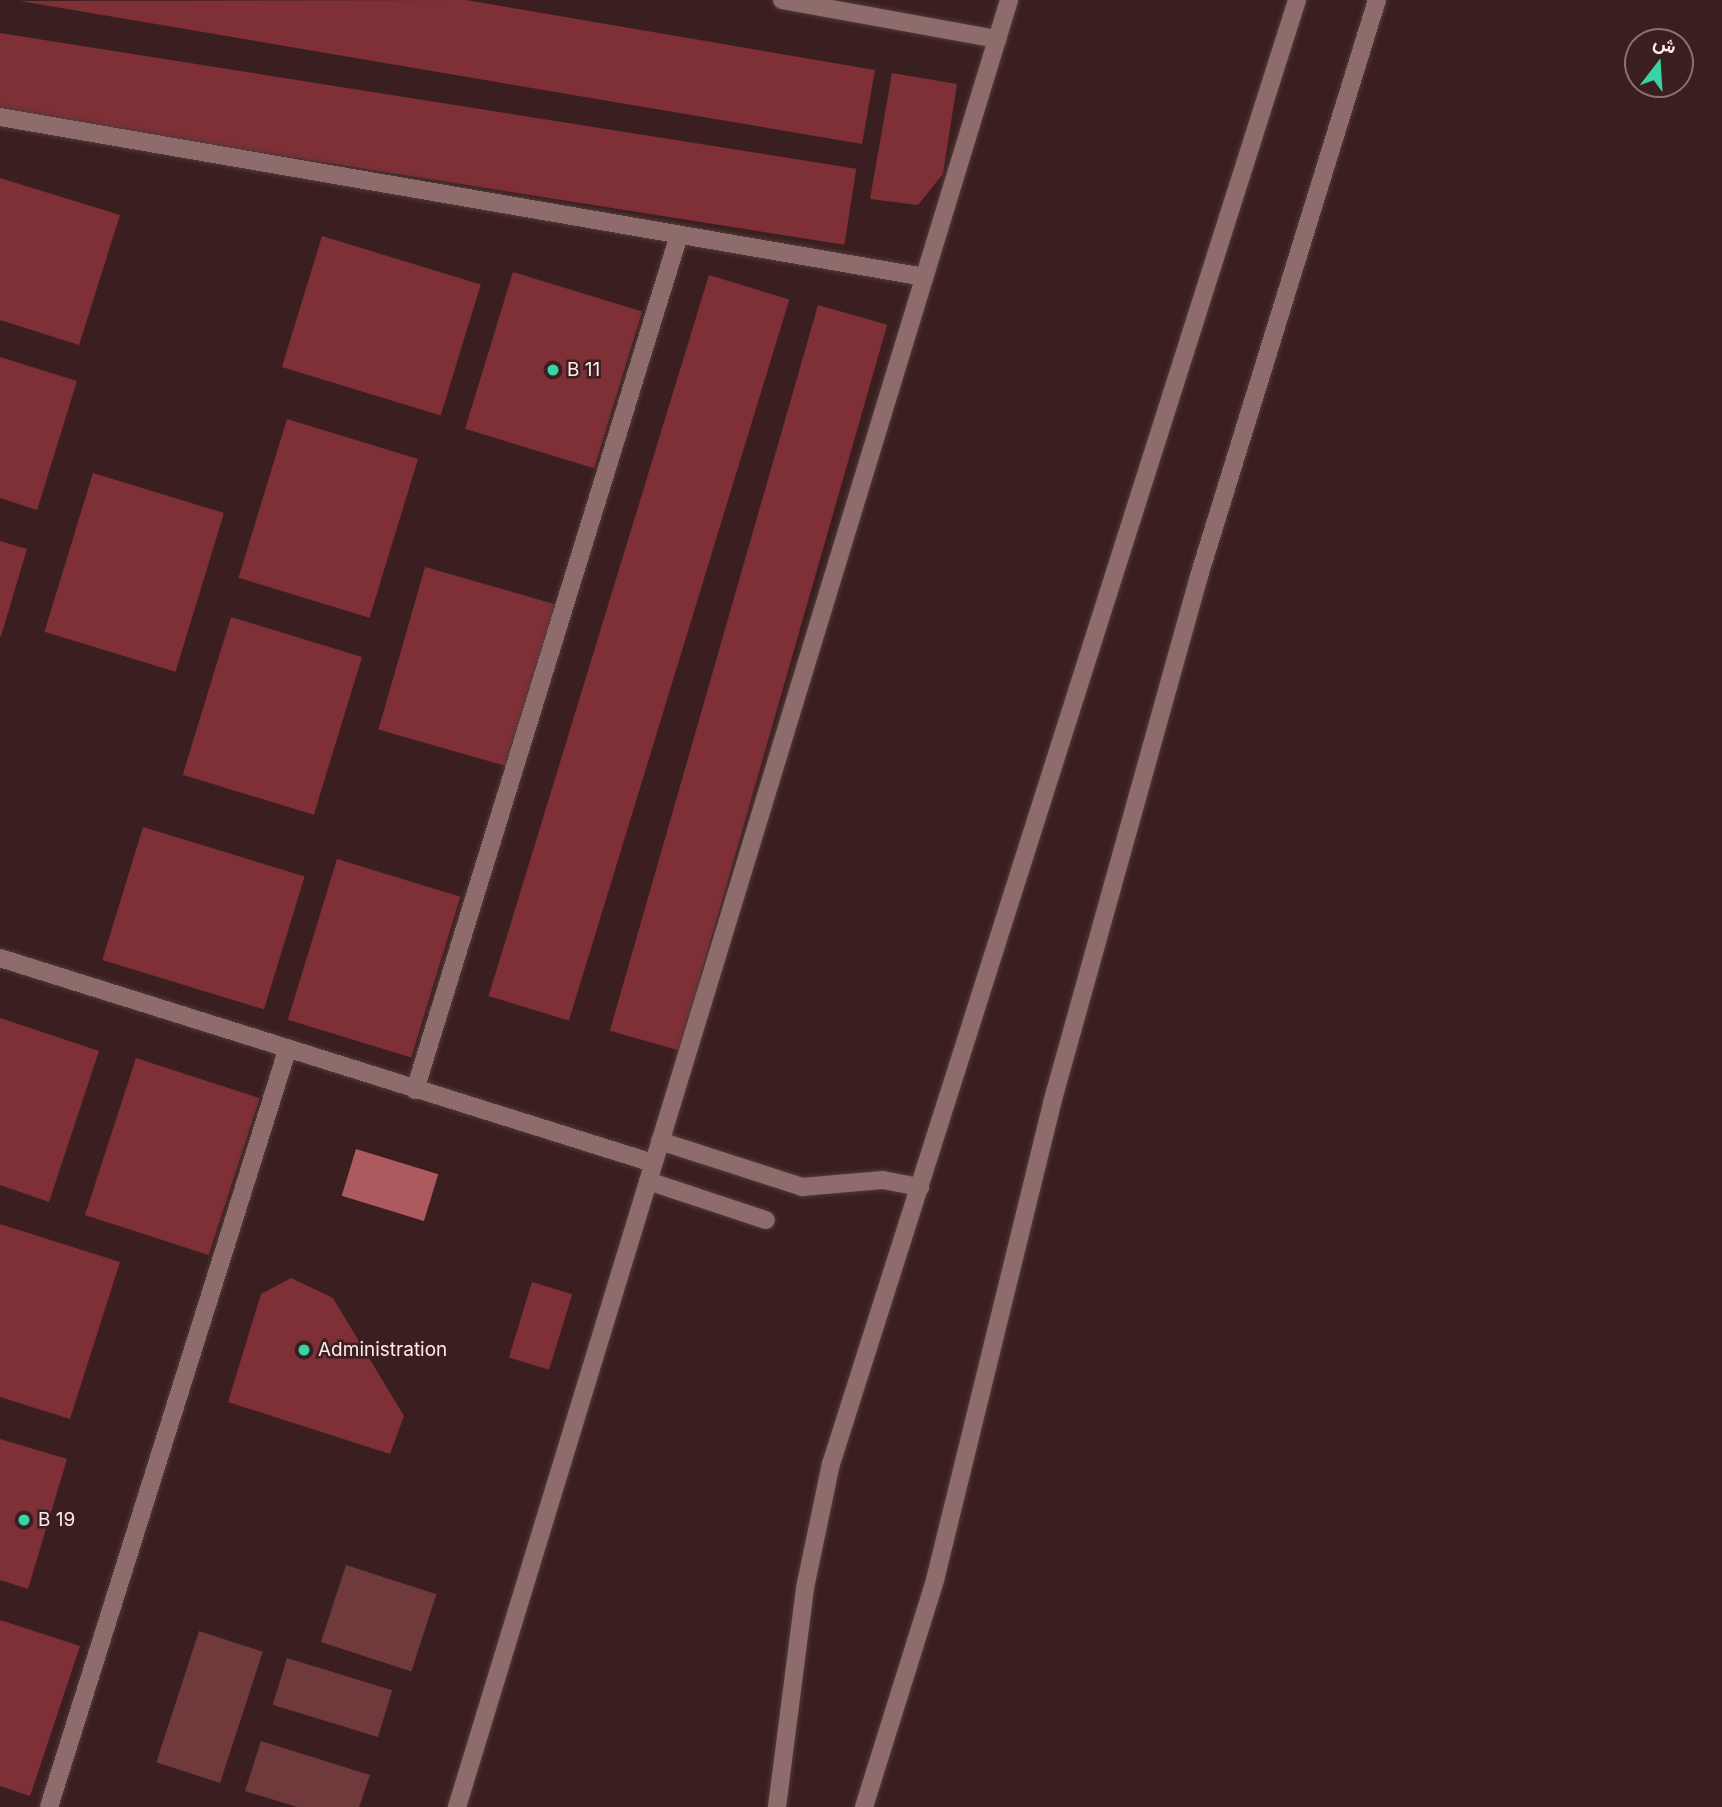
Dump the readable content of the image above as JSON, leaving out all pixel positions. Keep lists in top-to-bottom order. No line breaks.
{"places":["B 11","Administration","B 19"],"north":"top"}
